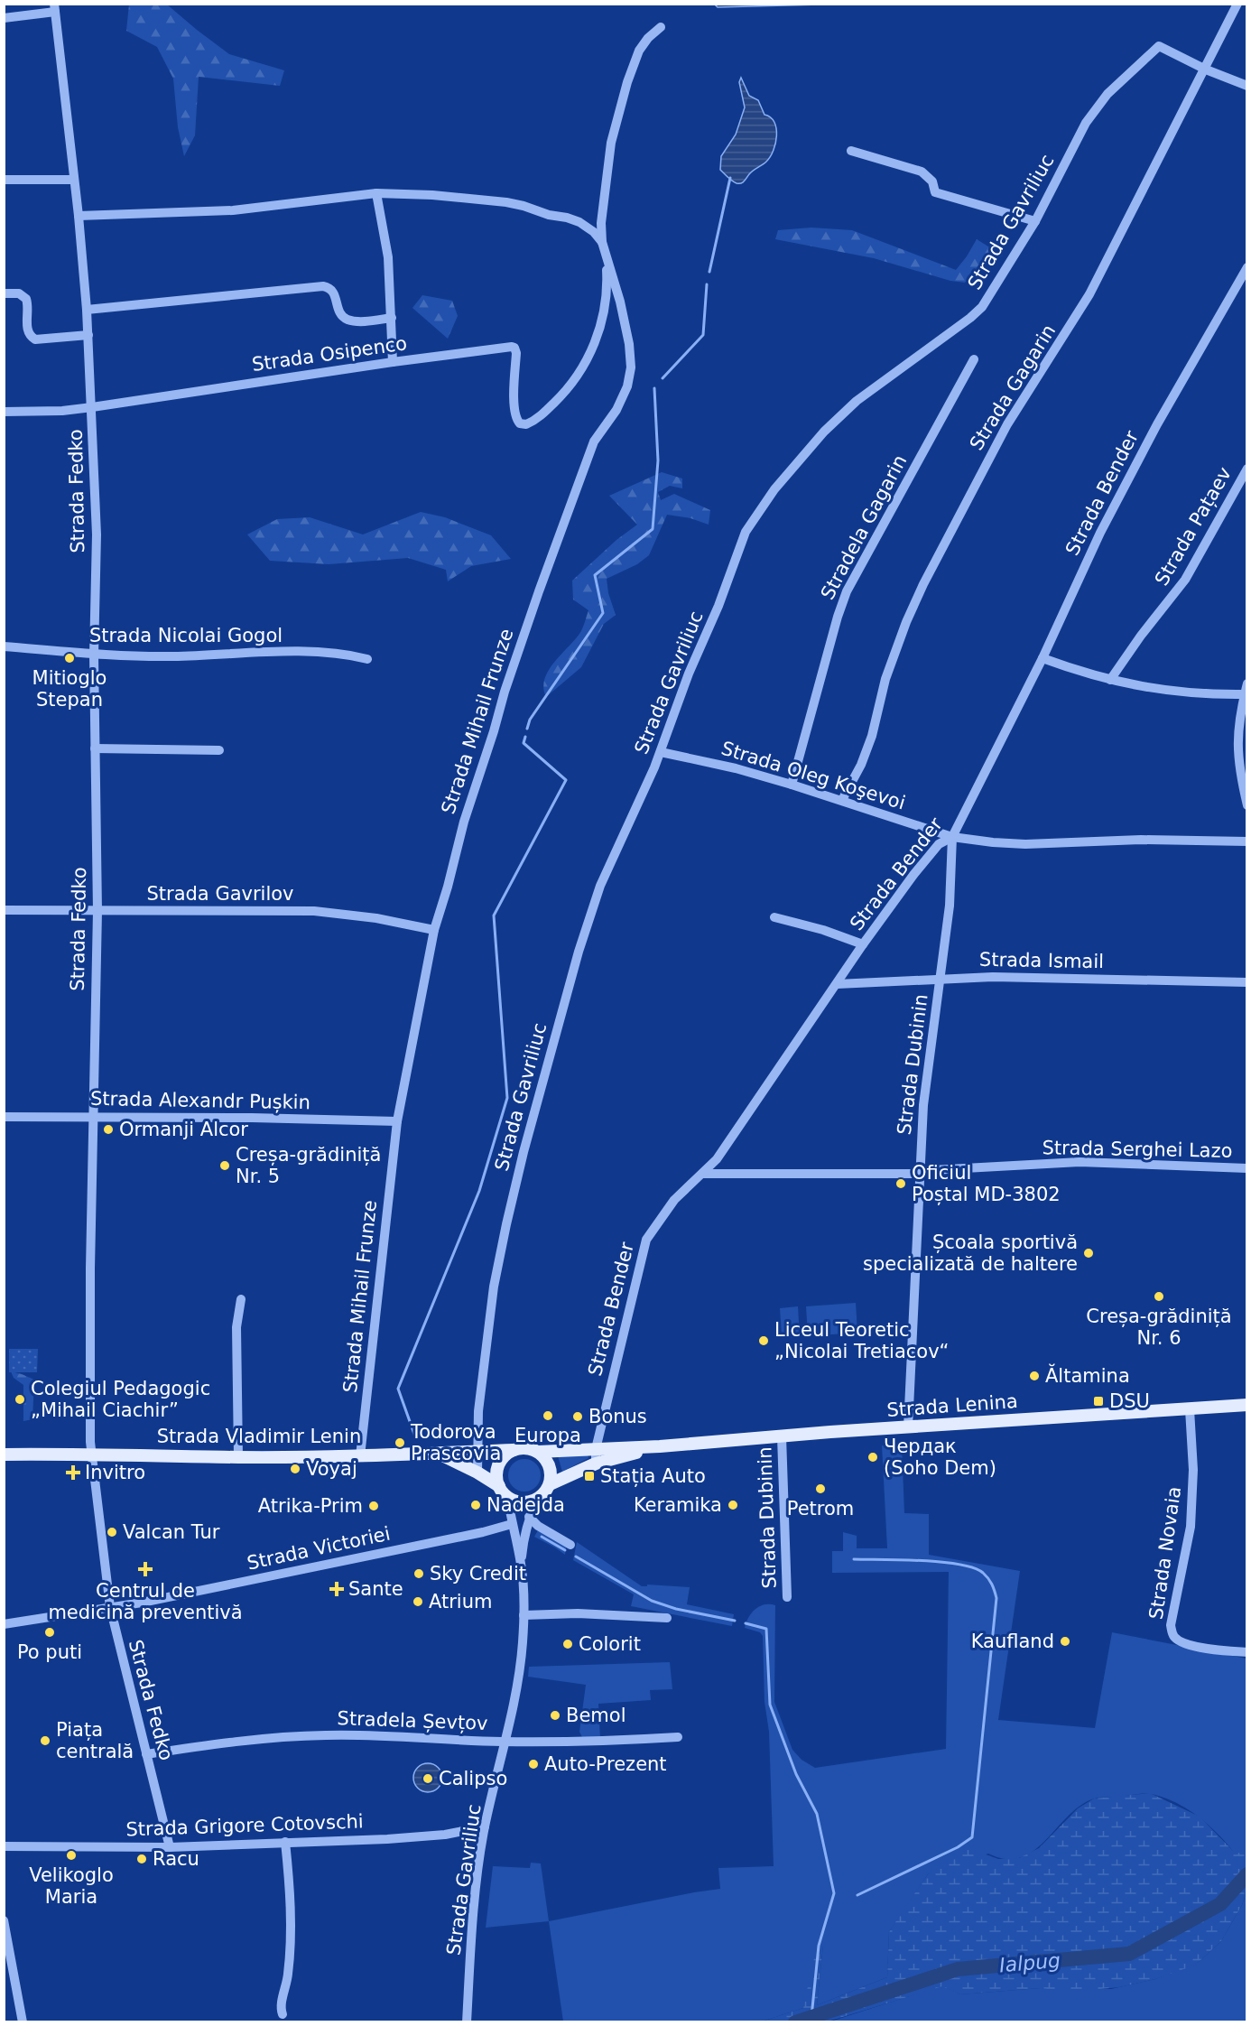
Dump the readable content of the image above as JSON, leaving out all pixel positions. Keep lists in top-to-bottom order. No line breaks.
{"streets":{"main road":["Strada Lenina","Strada Vladimir Lenin"],"street":["Strada Gavriliuc","Strada Osipenco","Strada Gagarin","Strada Fedko","Strada Bender","Strada Pațaev","Stradela Gagarin","Strada Nicolai Gogol","Strada Mihail Frunze","Strada Oleg Koşevoi","Strada Gavrilov","Strada Ismail","Strada Dubinin","Strada Alexandr Pușkin","Strada Serghei Lazo","Strada Victoriei","Strada Novaia","Stradela Șevțov","Strada Grigore Cotovschi"]},"crossings":[["Strada Gavriliuc","Strada Gagarin"],["Strada Gavriliuc","Strada Oleg Koşevoi"],["Strada Gavriliuc","Strada Vladimir Lenin"],["Strada Gavriliuc","Strada Victoriei"],["Strada Gavriliuc","Stradela Șevțov"],["Strada Gavriliuc","Strada Grigore Cotovschi"],["Strada Osipenco","Strada Fedko"],["Strada Osipenco","Strada Mihail Frunze"],["Strada Gagarin","Strada Oleg Koşevoi"],["Strada Fedko","Strada Nicolai Gogol"],["Strada Fedko","Strada Gavrilov"],["Strada Fedko","Strada Alexandr Pușkin"],["Strada Fedko","Strada Vladimir Lenin"],["Strada Fedko","Strada Victoriei"],["Strada Fedko","Stradela Șevțov"],["Strada Fedko","Strada Grigore Cotovschi"],["Strada Bender","Strada Oleg Koşevoi"],["Strada Bender","Strada Ismail"],["Strada Bender","Strada Dubinin"],["Strada Bender","Strada Serghei Lazo"],["Stradela Gagarin","Strada Oleg Koşevoi"],["Strada Mihail Frunze","Strada Gavrilov"],["Strada Mihail Frunze","Strada Alexandr Pușkin"],["Strada Mihail Frunze","Strada Vladimir Lenin"],["Strada Oleg Koşevoi","Strada Dubinin"],["Strada Ismail","Strada Dubinin"],["Strada Dubinin","Strada Serghei Lazo"],["Strada Dubinin","Strada Lenina"],["Strada Lenina","Strada Novaia"]],"water":["Ialpug"],"places":{"other":["Mitioglo Stepan","Ormanji Alcor","Creșa-grădiniță Nr. 5","Oficiul Poștal MD-3802","Școala sportivă specializată de haltere","Creșa-grădiniță Nr. 6","Liceul Teoretic „Nicolai Tretiacov“","Ăltamina","Colegiul Pedagogic „Mihail Ciachir”","Europa","Bonus","Todorova Prascovia","Чердак (Soho Dem)","Voyaj","Petrom","Nadejda","Keramika","Atrika-Prim","Valcan Tur","Sky Credit","Atrium","Po puti","Kaufland","Colorit","Bemol","Piața centrală","Auto-Prezent","Calipso","Velikoglo Maria","Racu"],"transit":["DSU","Stația Auto"],"health":["Invitro","Centrul de medicină preventivă","Sante"]}}
